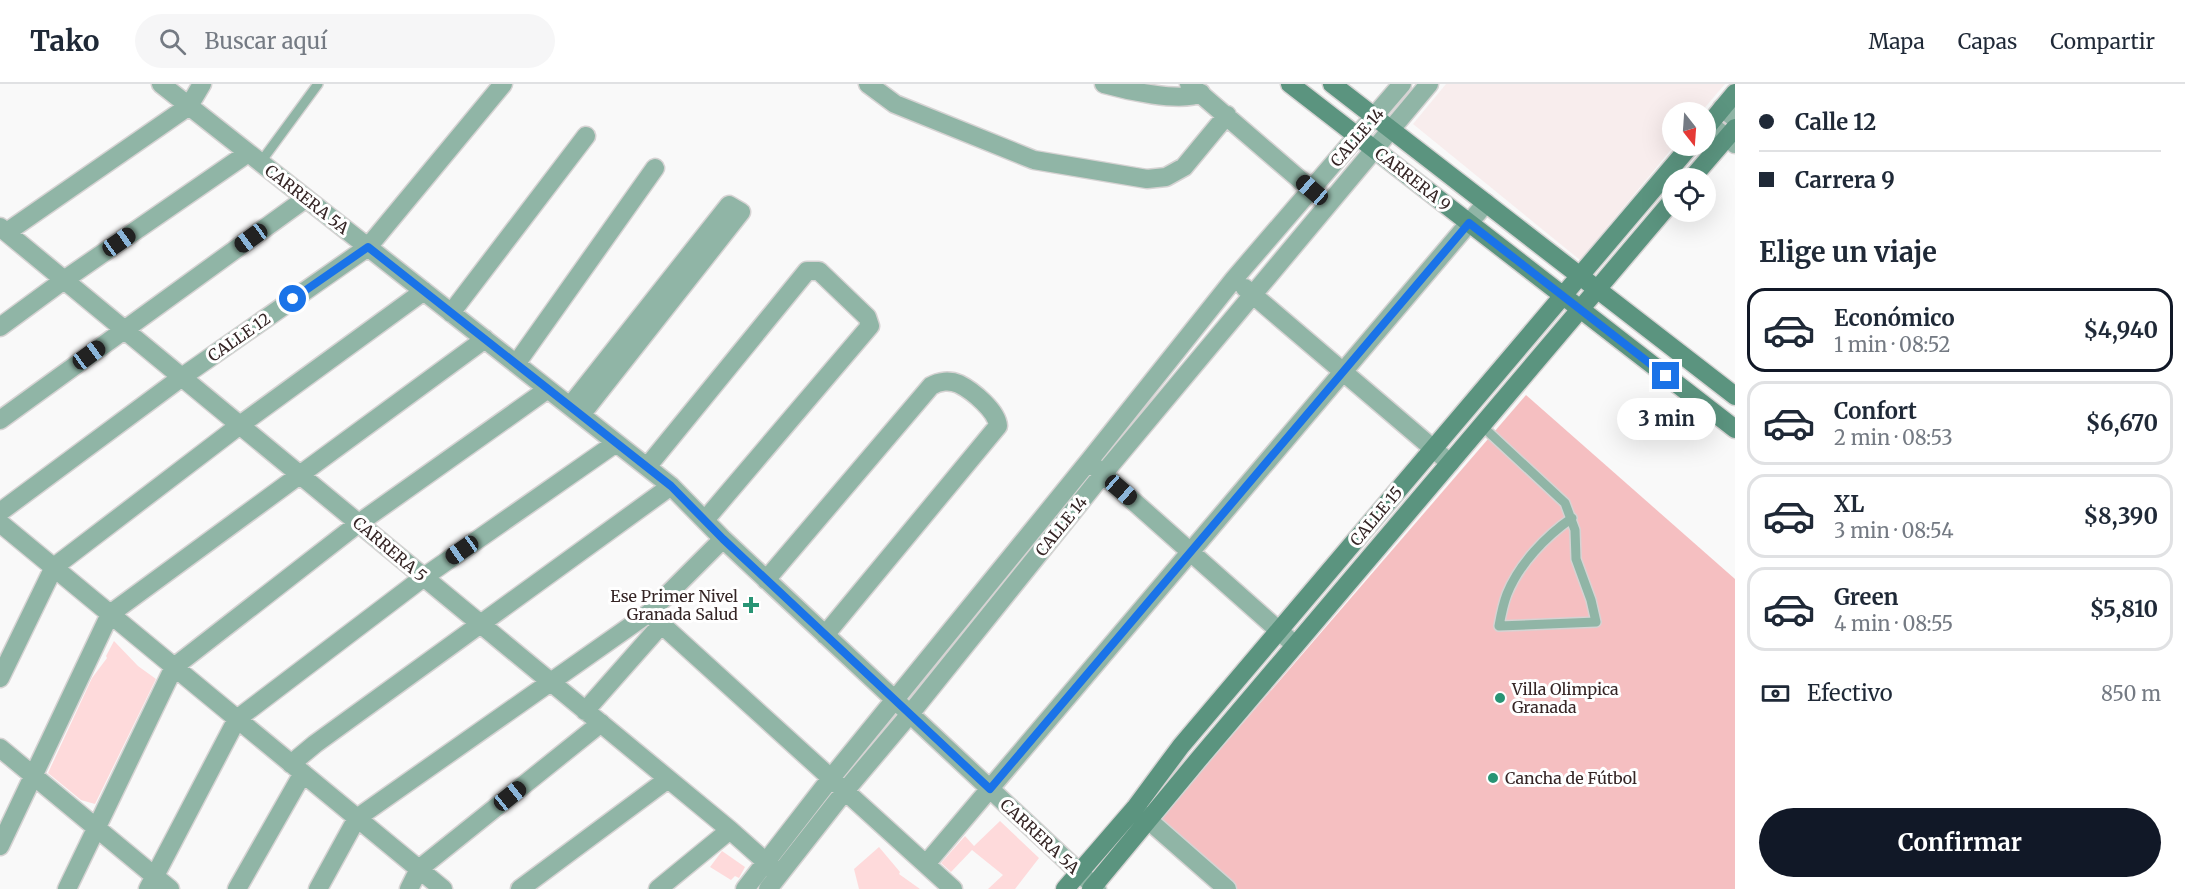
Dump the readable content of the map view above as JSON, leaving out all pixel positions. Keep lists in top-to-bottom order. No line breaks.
{"streets":{"street":["CALLE 14","CARRERA 9","CARRERA 5A","CALLE 12","CALLE 15","CARRERA 5"]},"crossings":[["CALLE 14","CARRERA 9"],["CALLE 14","CARRERA 5A"],["CALLE 14","CARRERA 5"],["CARRERA 9","CALLE 15"],["CARRERA 5A","CALLE 12"],["CARRERA 5A","CALLE 15"],["CALLE 12","CARRERA 5"]],"places":{"health":["Ese Primer Nivel Granada Salud"],"other":["Villa Olimpica Granada","Cancha de Fútbol"]},"north":"bottom","page":{"header":"Tako","search":"Buscar aquí","nav":["Mapa","Capas","Compartir"],"banner":["Calle 12","Carrera 9"],"heading":"Elige un viaje","list":[{"name":"Económico","note":"1 min · 08:52","value":"$4,940"},{"name":"Confort","note":"2 min · 08:53","value":"$6,670"},{"name":"XL","note":"3 min · 08:54","value":"$8,390"},{"name":"Green","note":"4 min · 08:55","value":"$5,810"}],"bubble":"3 min","pay":["Efectivo","850 m"],"buttons":"Confirmar"}}
